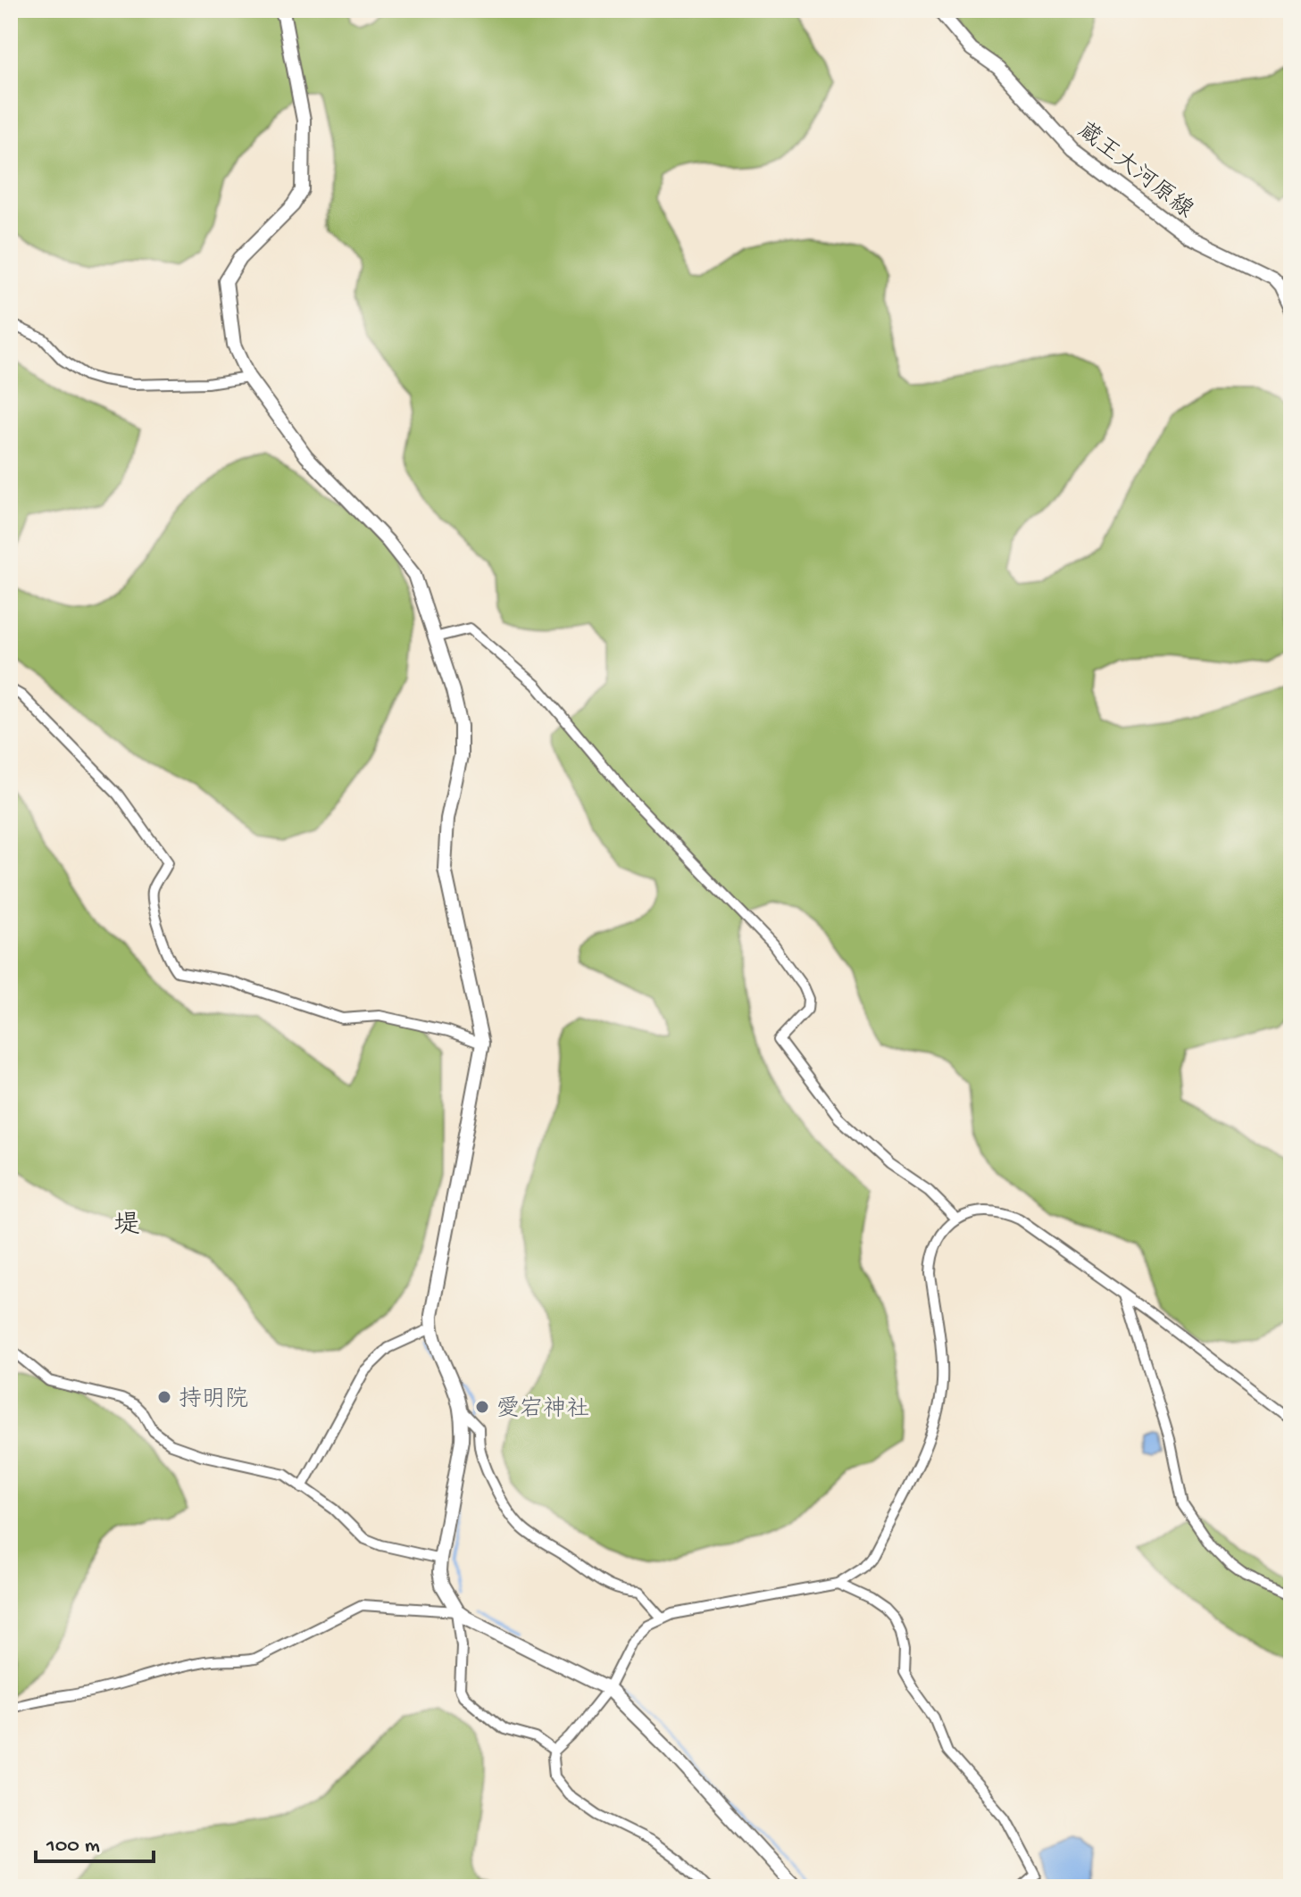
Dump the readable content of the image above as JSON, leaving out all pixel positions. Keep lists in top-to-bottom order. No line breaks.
{"streets":{"street":["蔵王大河原線"]},"districts":["堤"],"places":["持明院","愛宕神社"],"scale_bar":"100 m"}
